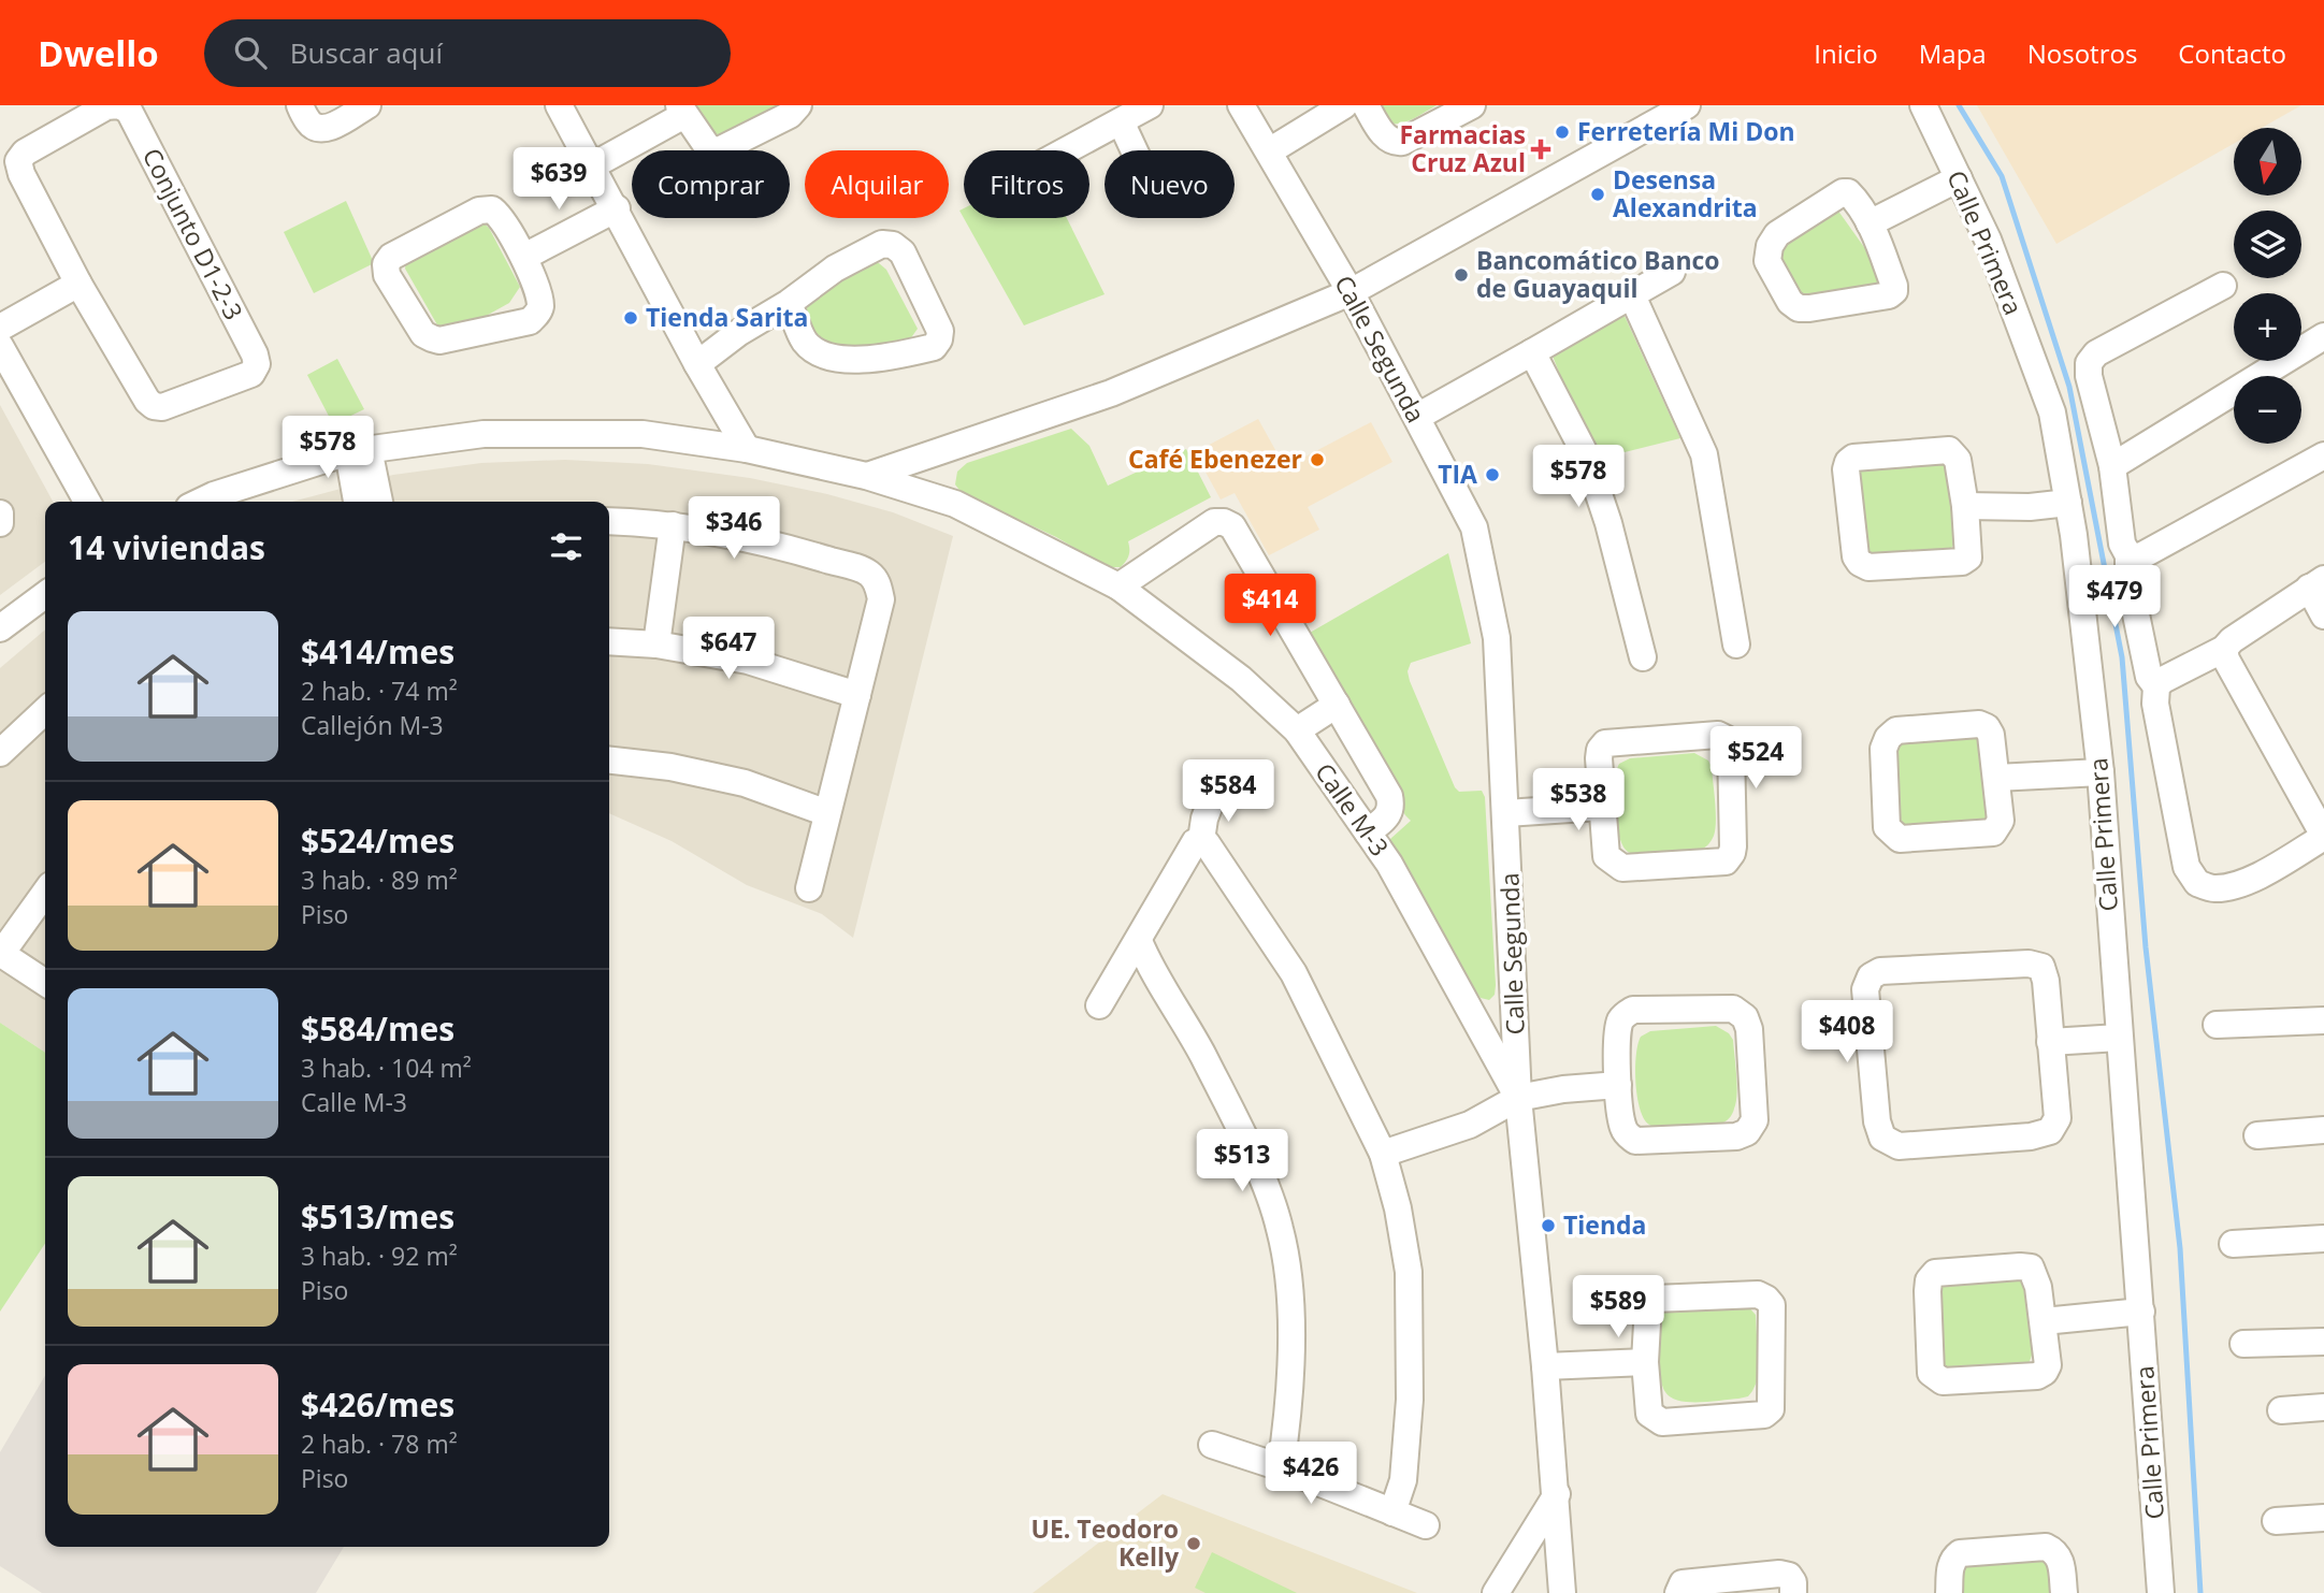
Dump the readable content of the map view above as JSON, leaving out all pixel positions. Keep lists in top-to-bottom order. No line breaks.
{"streets":{"street":["Conjunto D1-2-3","Calle Primera","Calle Segunda","Calle M-3"]},"crossings":[["Calle Segunda","Calle M-3"]],"places":{"other":["Ferretería Mi Don","Desensa Alexandrita","Bancomático Banco de Guayaquil","Tienda Sarita","Café Ebenezer","TIA","Tienda","UE. Teodoro Kelly"],"health":["Farmacias Cruz Azul"]},"north":"bottom","page":{"header":"Dwello","search":"Buscar aquí","nav":["Inicio","Mapa","Nosotros","Contacto"],"map_buttons":["+","−"],"price":["$639","$578","$578","$346","$479","$414","$647","$524","$584","$538","$408","$513","$589","$426"],"chip":["Comprar","Alquilar","Filtros","Nuevo"],"heading":"14 viviendas","list":[{"name":"$414/mes","note":"2 hab. · 74 m² · Callejón M-3"},{"name":"$524/mes","note":"3 hab. · 89 m² · Piso"},{"name":"$584/mes","note":"3 hab. · 104 m² · Calle M-3"},{"name":"$513/mes","note":"3 hab. · 92 m² · Piso"},{"name":"$426/mes","note":"2 hab. · 78 m² · Piso"}]}}
